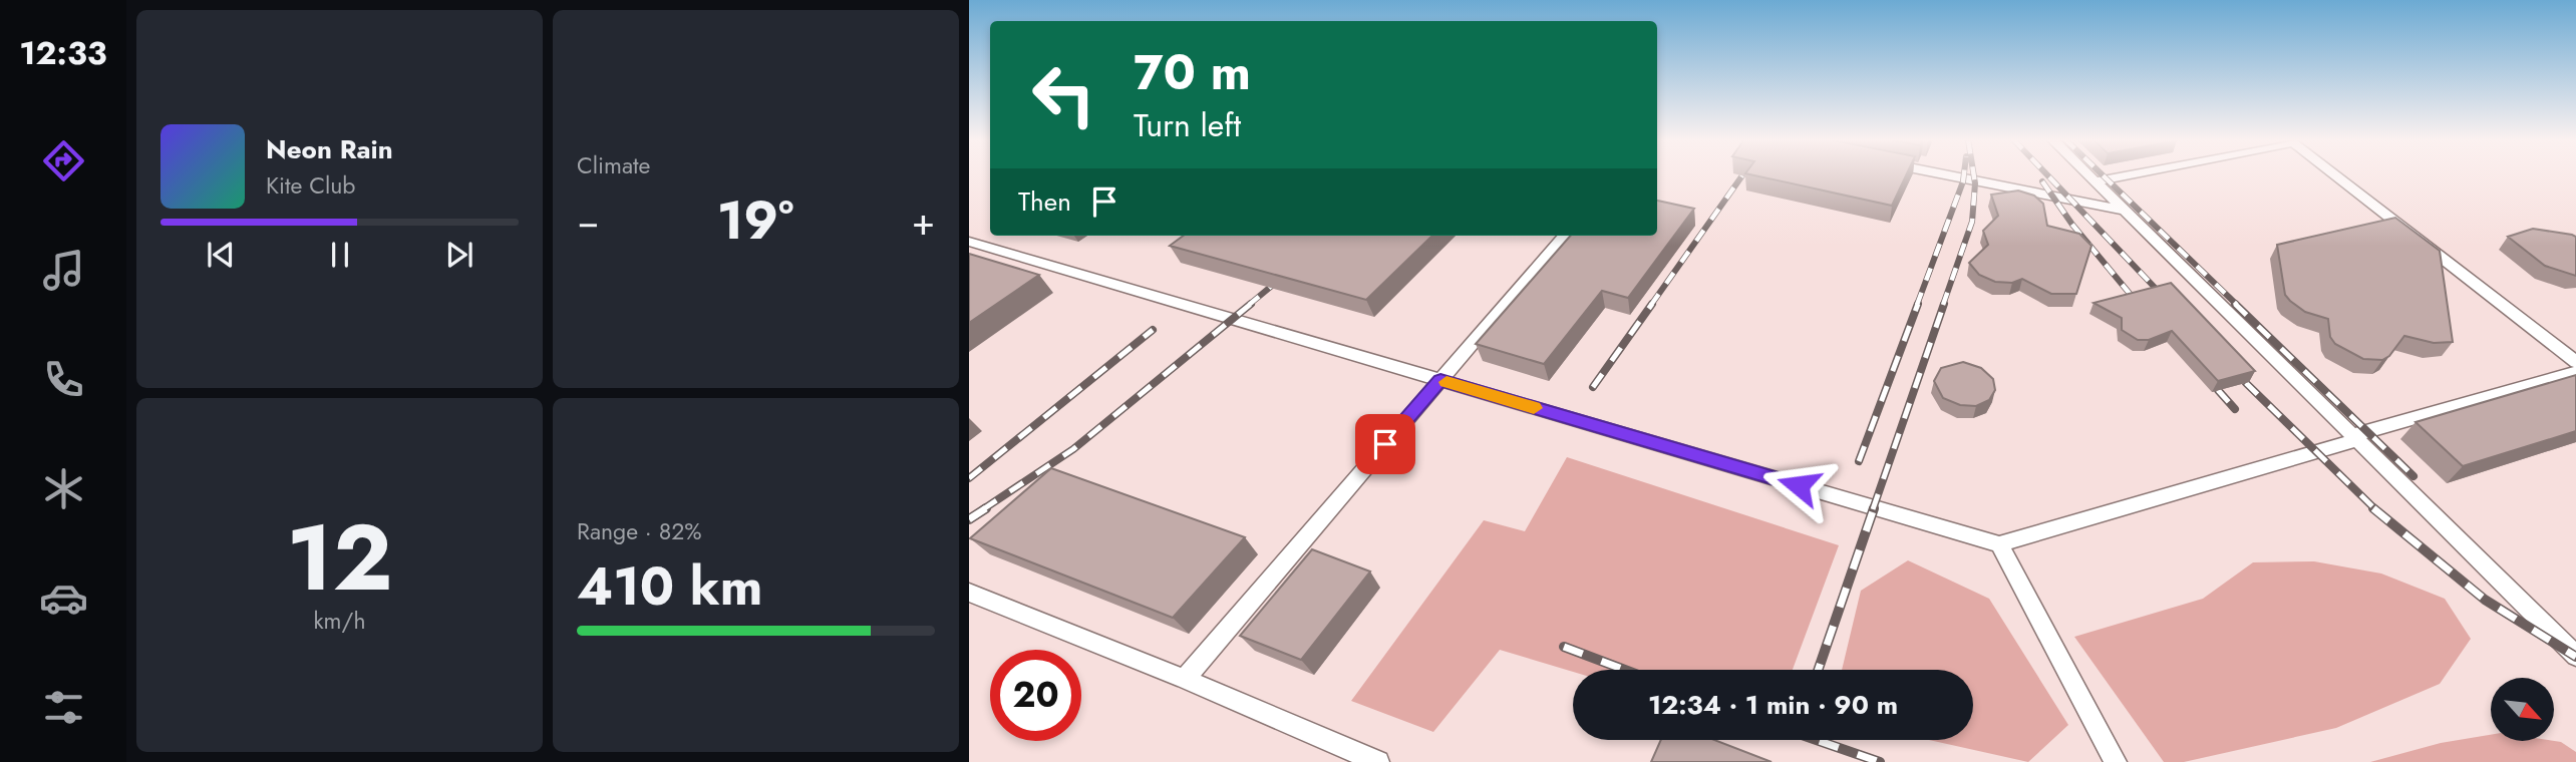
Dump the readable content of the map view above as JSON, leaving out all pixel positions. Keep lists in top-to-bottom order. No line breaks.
{"north":"bottom right","page":{"tabs":"12:33","tile":["Climate",["12","km/h"],["Range · 82%","410 km"]],"turn":["70 m","Turn left"],"song":["Neon Rain","Kite Club"],"then":"Then","heat":["−","19°","+"],"limit":"20","trip":"12:34 · 1 min · 90 m"}}
